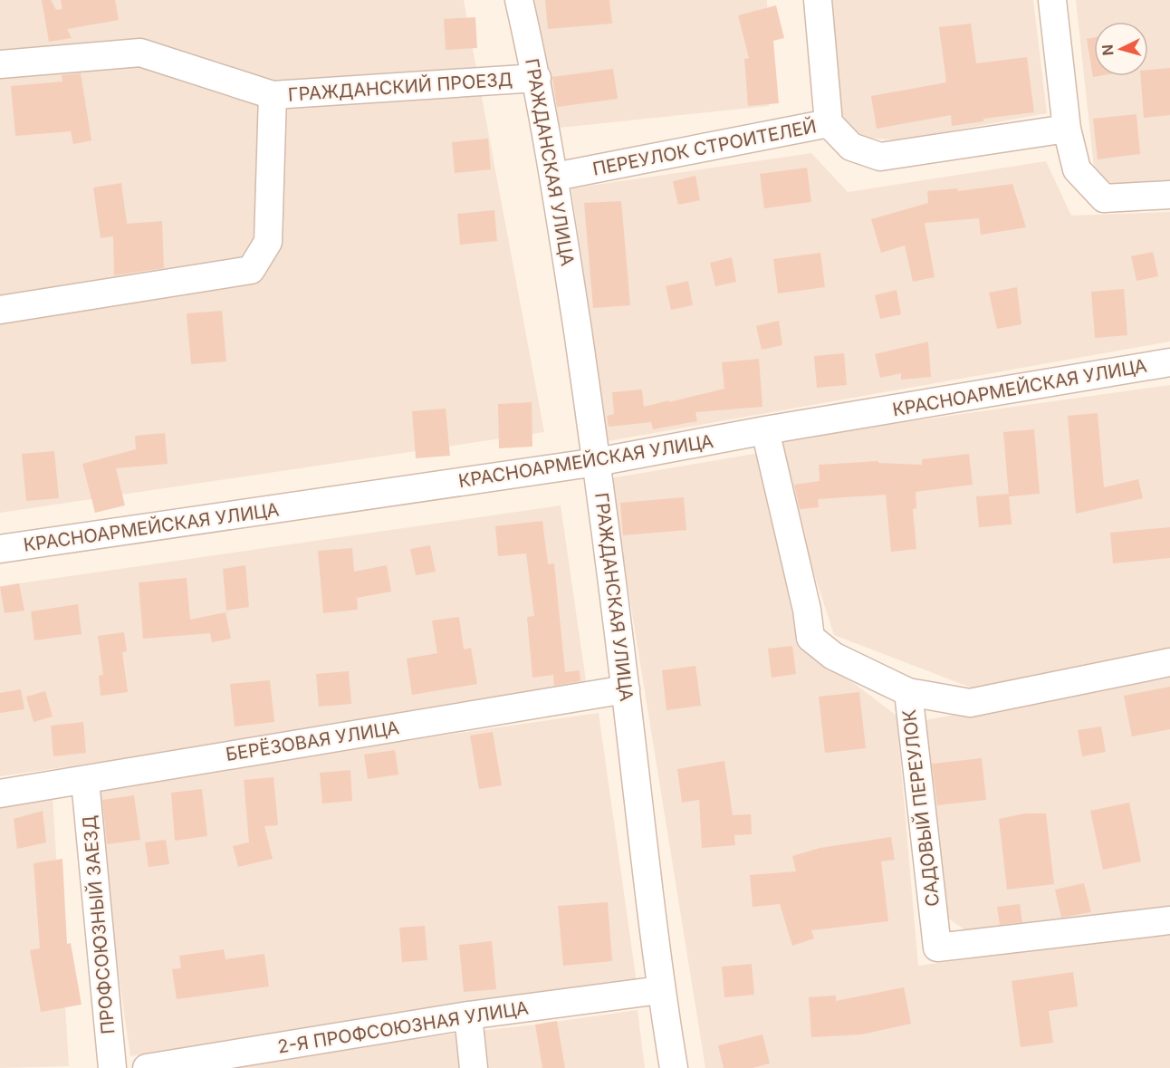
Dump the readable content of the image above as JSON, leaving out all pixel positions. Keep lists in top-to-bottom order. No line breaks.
{"streets":{"street":["ГРАЖДАНСКИЙ ПРОЕЗД","ПЕРЕУЛОК СТРОИТЕЛЕЙ","ГРАЖДАНСКАЯ УЛИЦА","КРАСНОАРМЕЙСКАЯ УЛИЦА","БЕРЁЗОВАЯ УЛИЦА","САДОВЫЙ ПЕРЕУЛОК","ПРОФСОЮЗНЫЙ ЗАЕЗД","2-Я ПРОФСОЮЗНАЯ УЛИЦА"]},"crossings":[["ГРАЖДАНСКИЙ ПРОЕЗД","ГРАЖДАНСКАЯ УЛИЦА"],["ПЕРЕУЛОК СТРОИТЕЛЕЙ","ГРАЖДАНСКАЯ УЛИЦА"],["ГРАЖДАНСКАЯ УЛИЦА","КРАСНОАРМЕЙСКАЯ УЛИЦА"],["ГРАЖДАНСКАЯ УЛИЦА","БЕРЁЗОВАЯ УЛИЦА"],["ГРАЖДАНСКАЯ УЛИЦА","2-Я ПРОФСОЮЗНАЯ УЛИЦА"],["КРАСНОАРМЕЙСКАЯ УЛИЦА","САДОВЫЙ ПЕРЕУЛОК"],["БЕРЁЗОВАЯ УЛИЦА","ПРОФСОЮЗНЫЙ ЗАЕЗД"]],"north":"left"}
